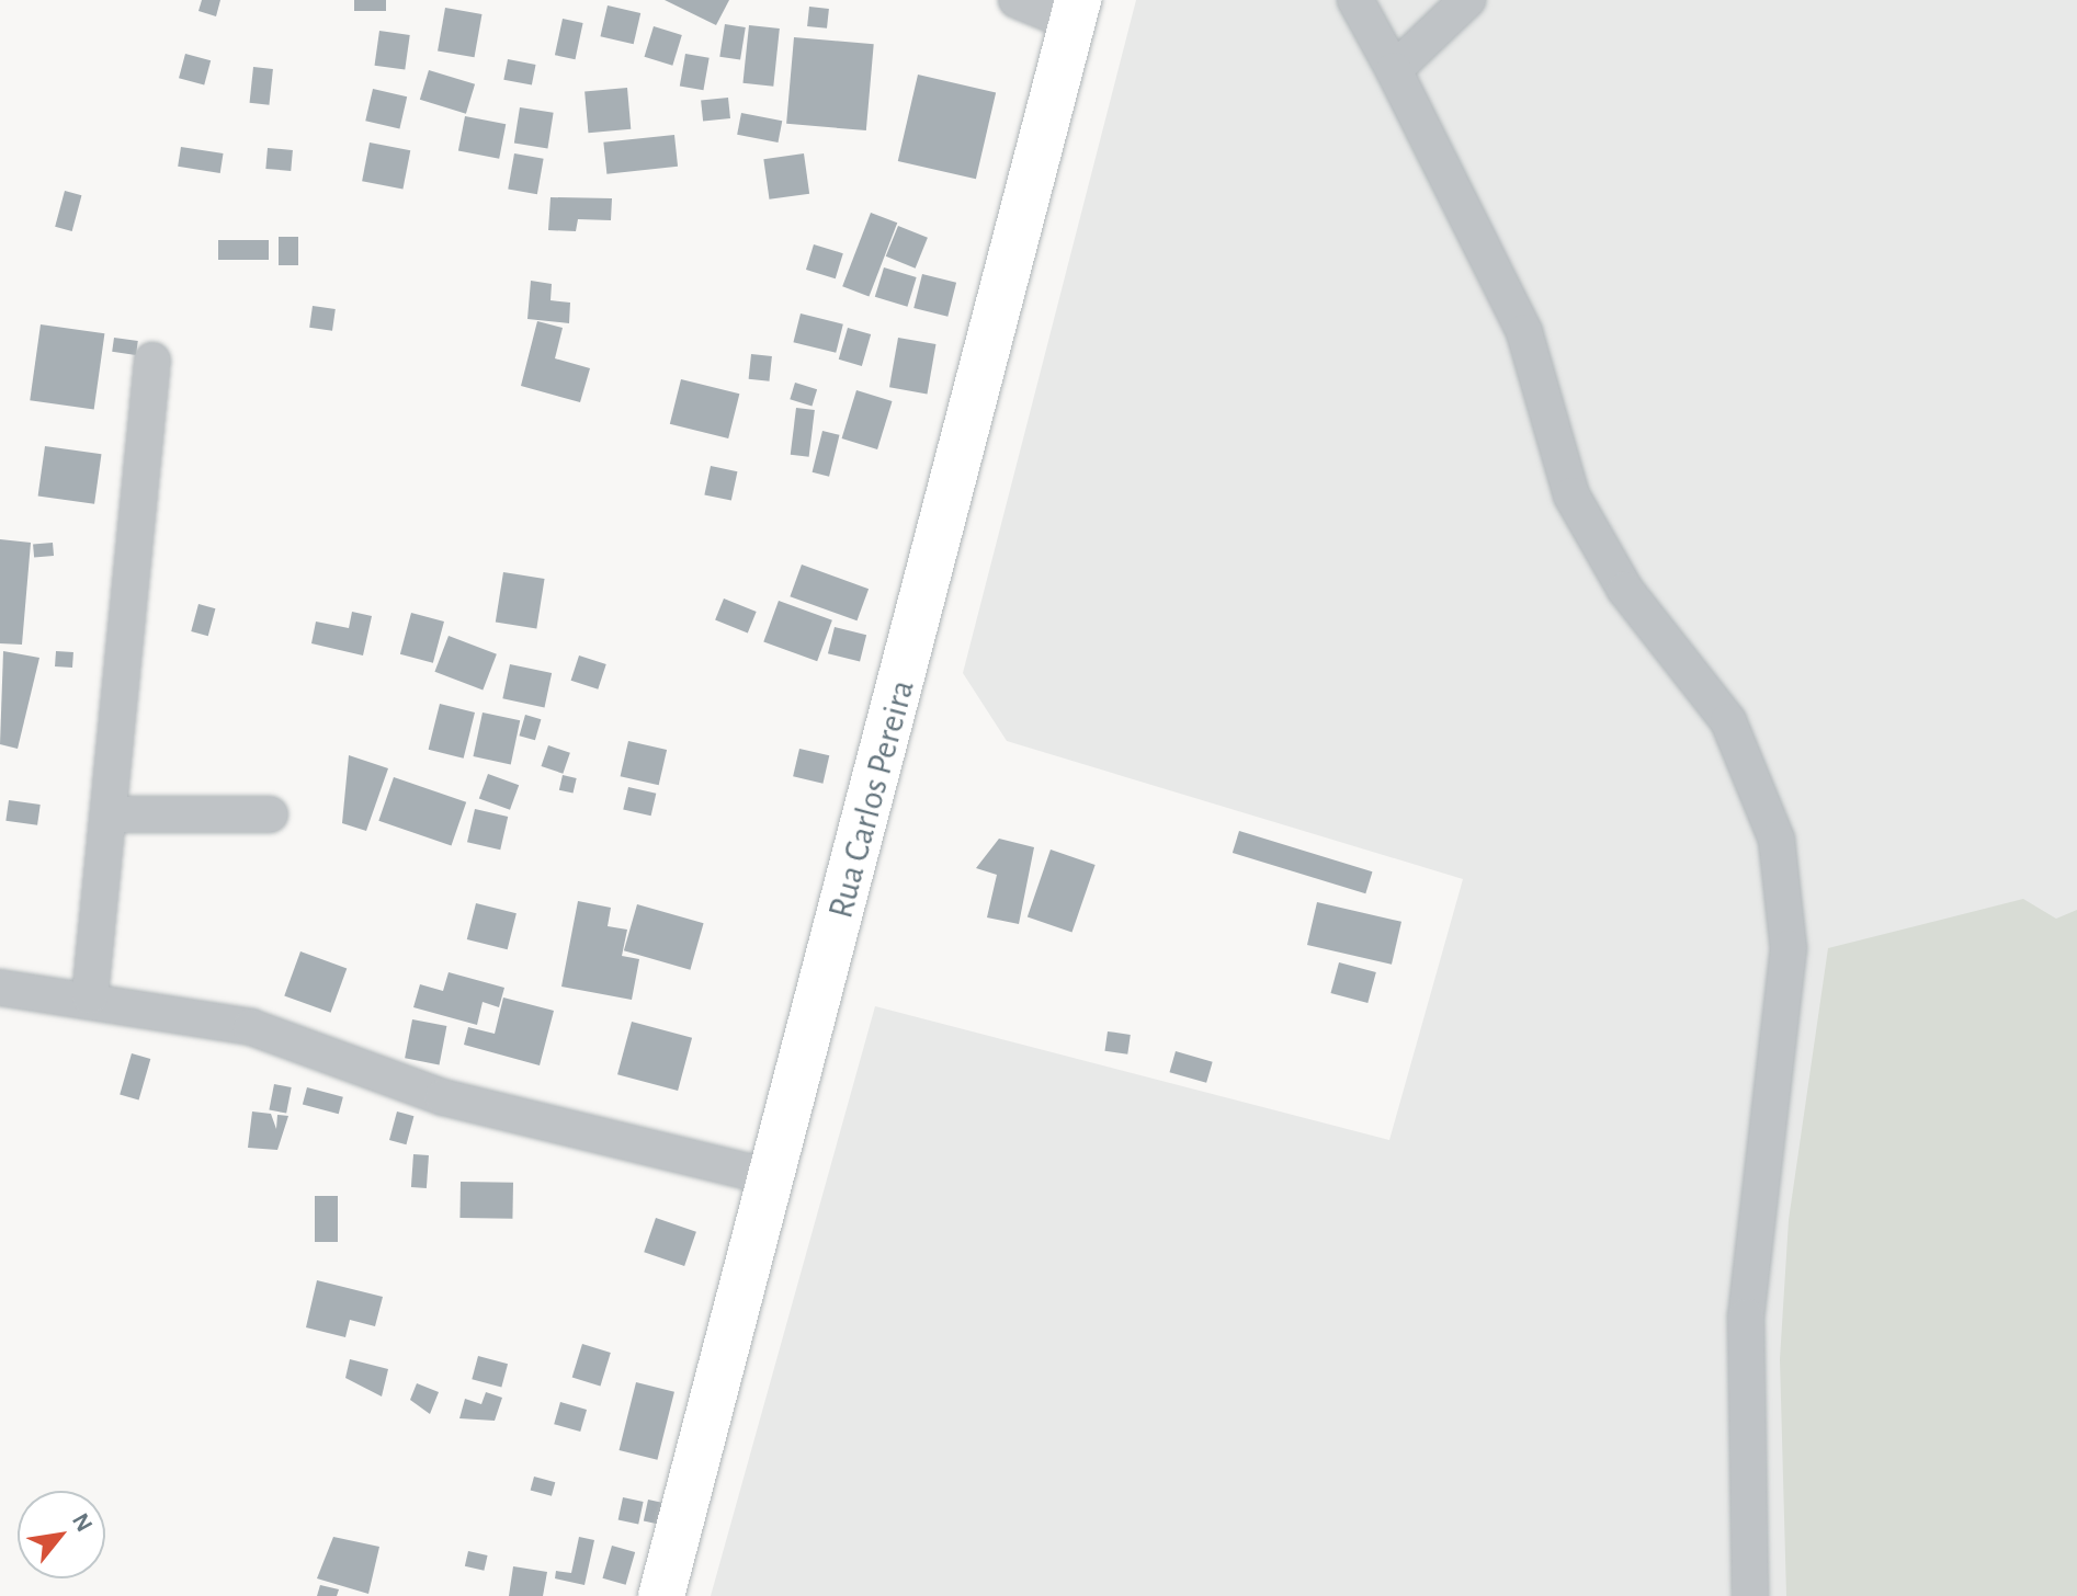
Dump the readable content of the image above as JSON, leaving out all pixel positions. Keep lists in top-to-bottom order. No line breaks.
{"streets":{"main road":["Rua Carlos Pereira"]},"north":"top right"}
